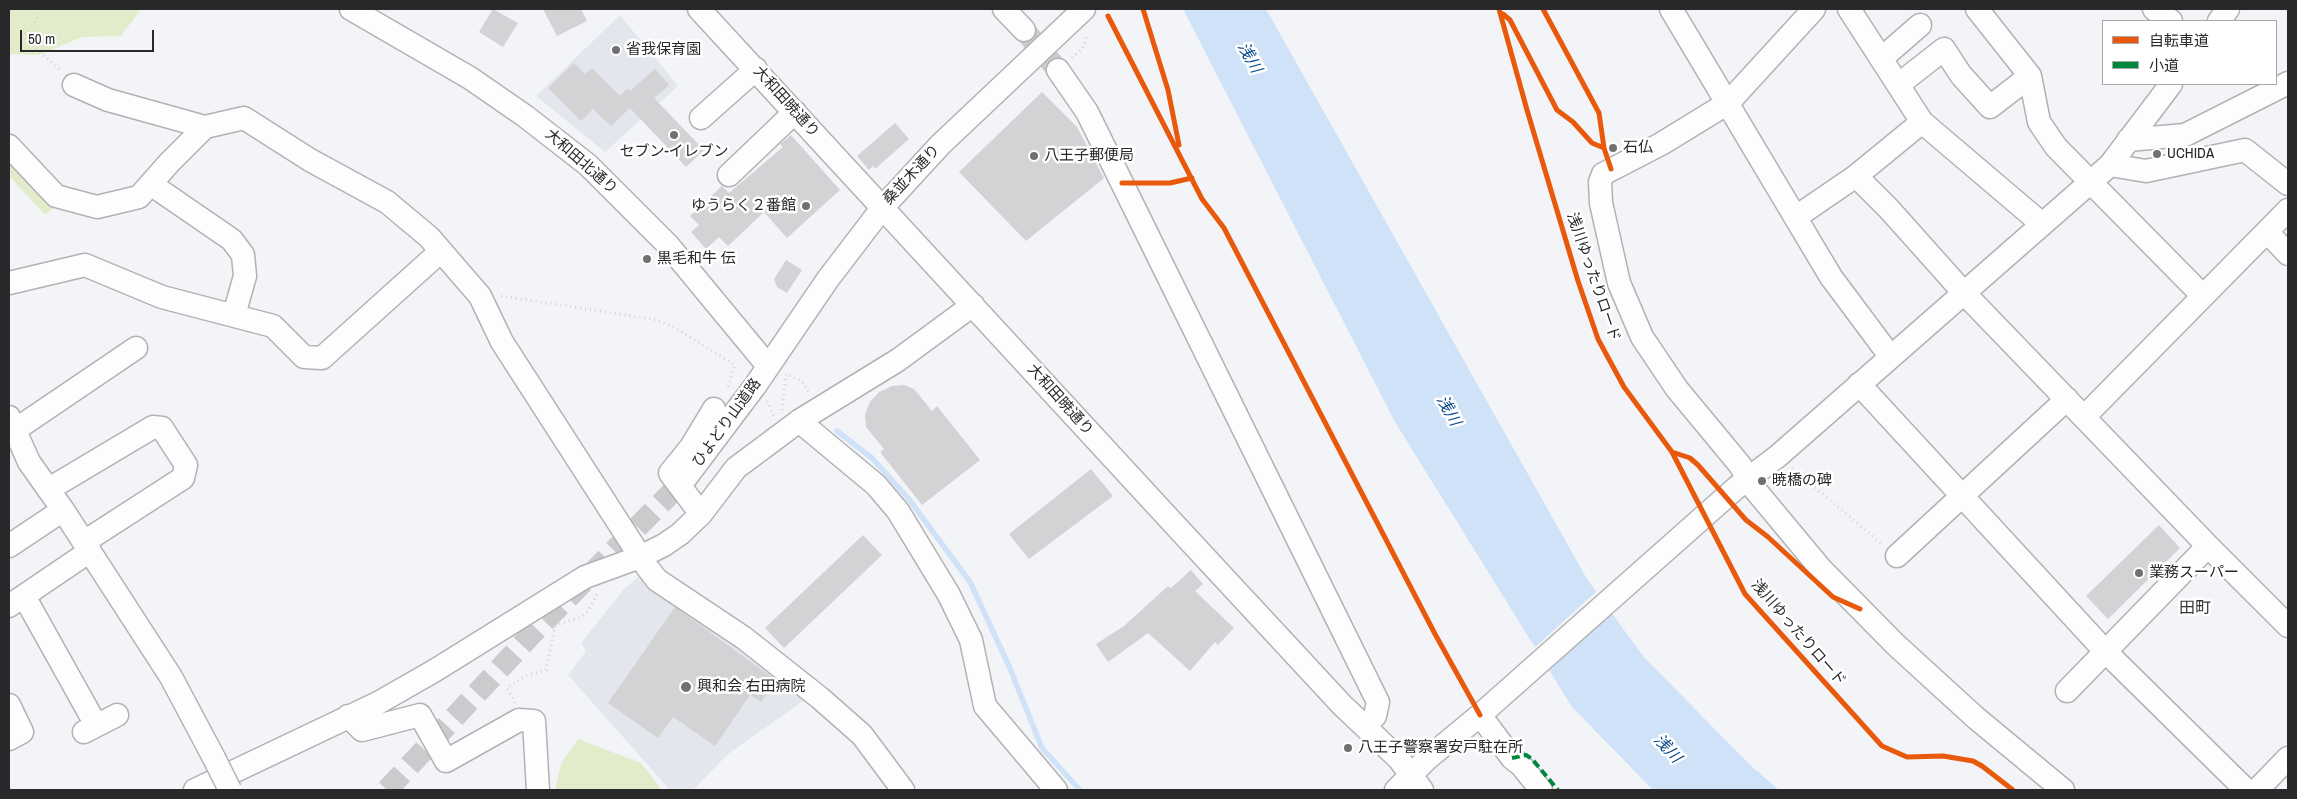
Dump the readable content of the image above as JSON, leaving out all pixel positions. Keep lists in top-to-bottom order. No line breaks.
{"streets":{"street":["大和田暁通り","大和田北通り","桑並木通り","ひよどり山道路"],"cycle path":["浅川ゆったりロード"]},"crossings":[["大和田暁通り","桑並木通り"],["大和田北通り","桑並木通り"],["大和田北通り","ひよどり山道路"],["桑並木通り","ひよどり山道路"]],"districts":["田町"],"water":["浅川"],"places":["省我保育園","セブン-イレブン","石仏","UCHIDA","八王子郵便局","ゆうらく２番館","黒毛和牛 伝","暁橋の碑","業務スーパー","興和会 右田病院","八王子警察署安戸駐在所"],"legend":["自転車道","小道"],"scale_bar":"50 m"}
